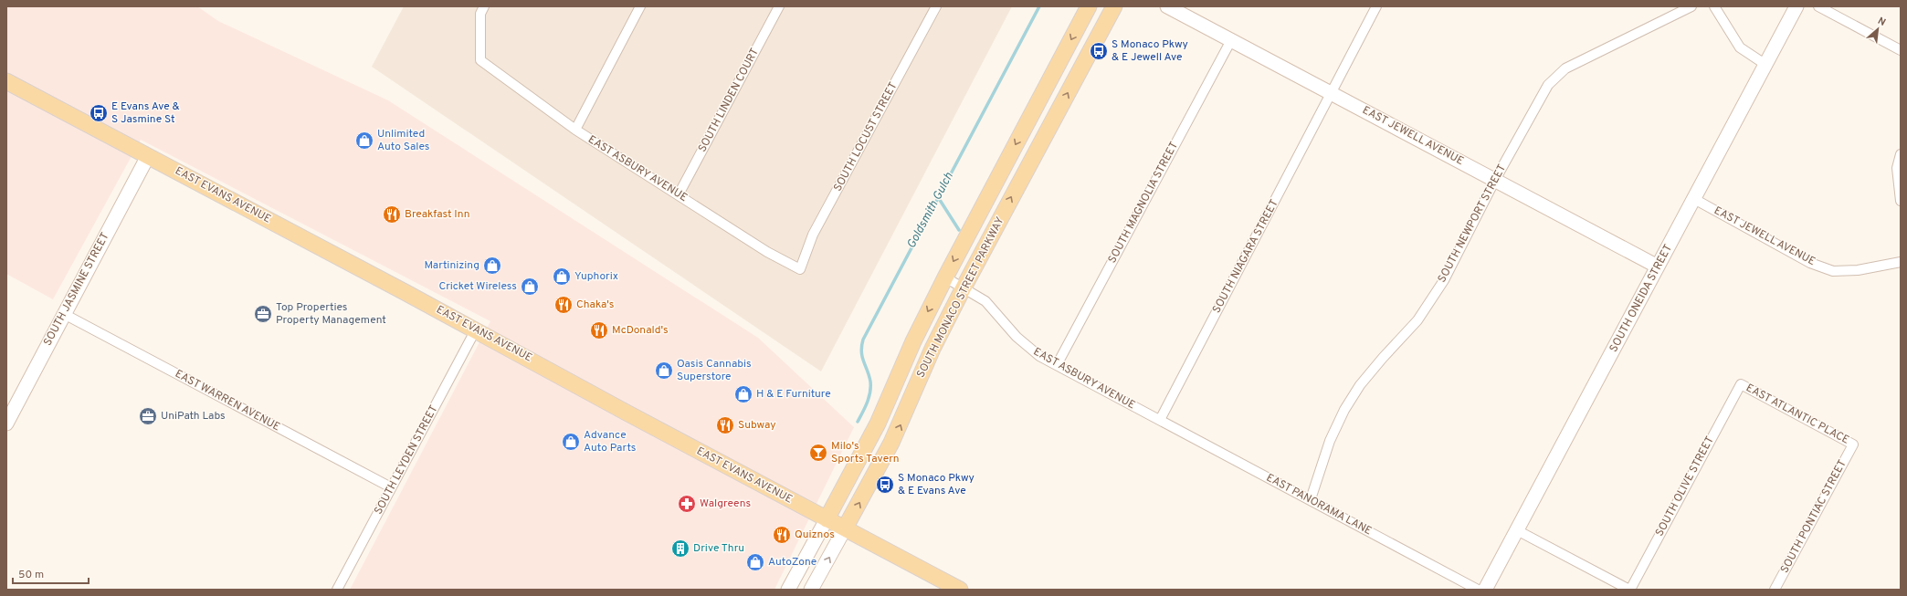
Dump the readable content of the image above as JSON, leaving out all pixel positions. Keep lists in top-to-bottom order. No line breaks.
{"streets":{"main road":["EAST EVANS AVENUE","SOUTH MONACO STREET PARKWAY"],"street":["SOUTH LINDEN COURT","EAST JEWELL AVENUE","SOUTH LOCUST STREET","EAST ASBURY AVENUE","SOUTH MAGNOLIA STREET","SOUTH NEWPORT STREET","SOUTH NIAGARA STREET","SOUTH JASMINE STREET","SOUTH ONEIDA STREET","EAST WARREN AVENUE","EAST ATLANTIC PLACE","SOUTH LEYDEN STREET","SOUTH OLIVE STREET","EAST PANORAMA LANE","SOUTH PONTIAC STREET"]},"crossings":[["SOUTH LINDEN COURT","EAST ASBURY AVENUE"],["EAST JEWELL AVENUE","SOUTH MAGNOLIA STREET"],["EAST JEWELL AVENUE","SOUTH NEWPORT STREET"],["EAST JEWELL AVENUE","SOUTH NIAGARA STREET"],["EAST JEWELL AVENUE","SOUTH ONEIDA STREET"],["SOUTH LOCUST STREET","EAST ASBURY AVENUE"],["EAST ASBURY AVENUE","SOUTH MAGNOLIA STREET"],["EAST ASBURY AVENUE","SOUTH NIAGARA STREET"],["EAST ASBURY AVENUE","SOUTH MONACO STREET PARKWAY"],["EAST ASBURY AVENUE","EAST PANORAMA LANE"],["EAST EVANS AVENUE","SOUTH JASMINE STREET"],["EAST EVANS AVENUE","SOUTH MONACO STREET PARKWAY"],["EAST EVANS AVENUE","SOUTH LEYDEN STREET"],["SOUTH NEWPORT STREET","EAST PANORAMA LANE"],["SOUTH NIAGARA STREET","EAST PANORAMA LANE"],["SOUTH JASMINE STREET","EAST WARREN AVENUE"],["EAST WARREN AVENUE","SOUTH LEYDEN STREET"],["EAST ATLANTIC PLACE","SOUTH OLIVE STREET"],["EAST ATLANTIC PLACE","SOUTH PONTIAC STREET"]],"water":["Goldsmith Gulch"],"places":{"bus stop":["S Monaco Pkwy & E Jewell Ave","E Evans Ave & S Jasmine St","S Monaco Pkwy & E Evans Ave"],"shop":["Unlimited Auto Sales","Martinizing","Yuphorix","Cricket Wireless","Oasis Cannabis Superstore","H & E Furniture","Advance Auto Parts","AutoZone"],"restaurant":["Breakfast Inn","Chaka's","McDonald's","Subway","Quiznos"],"office":["Top Properties Property Management","UniPath Labs"],"bar":["Milo's Sports Tavern"],"pharmacy":["Walgreens"],"building":["Drive Thru"]},"scale_bar":"50 m","north":"top right"}
